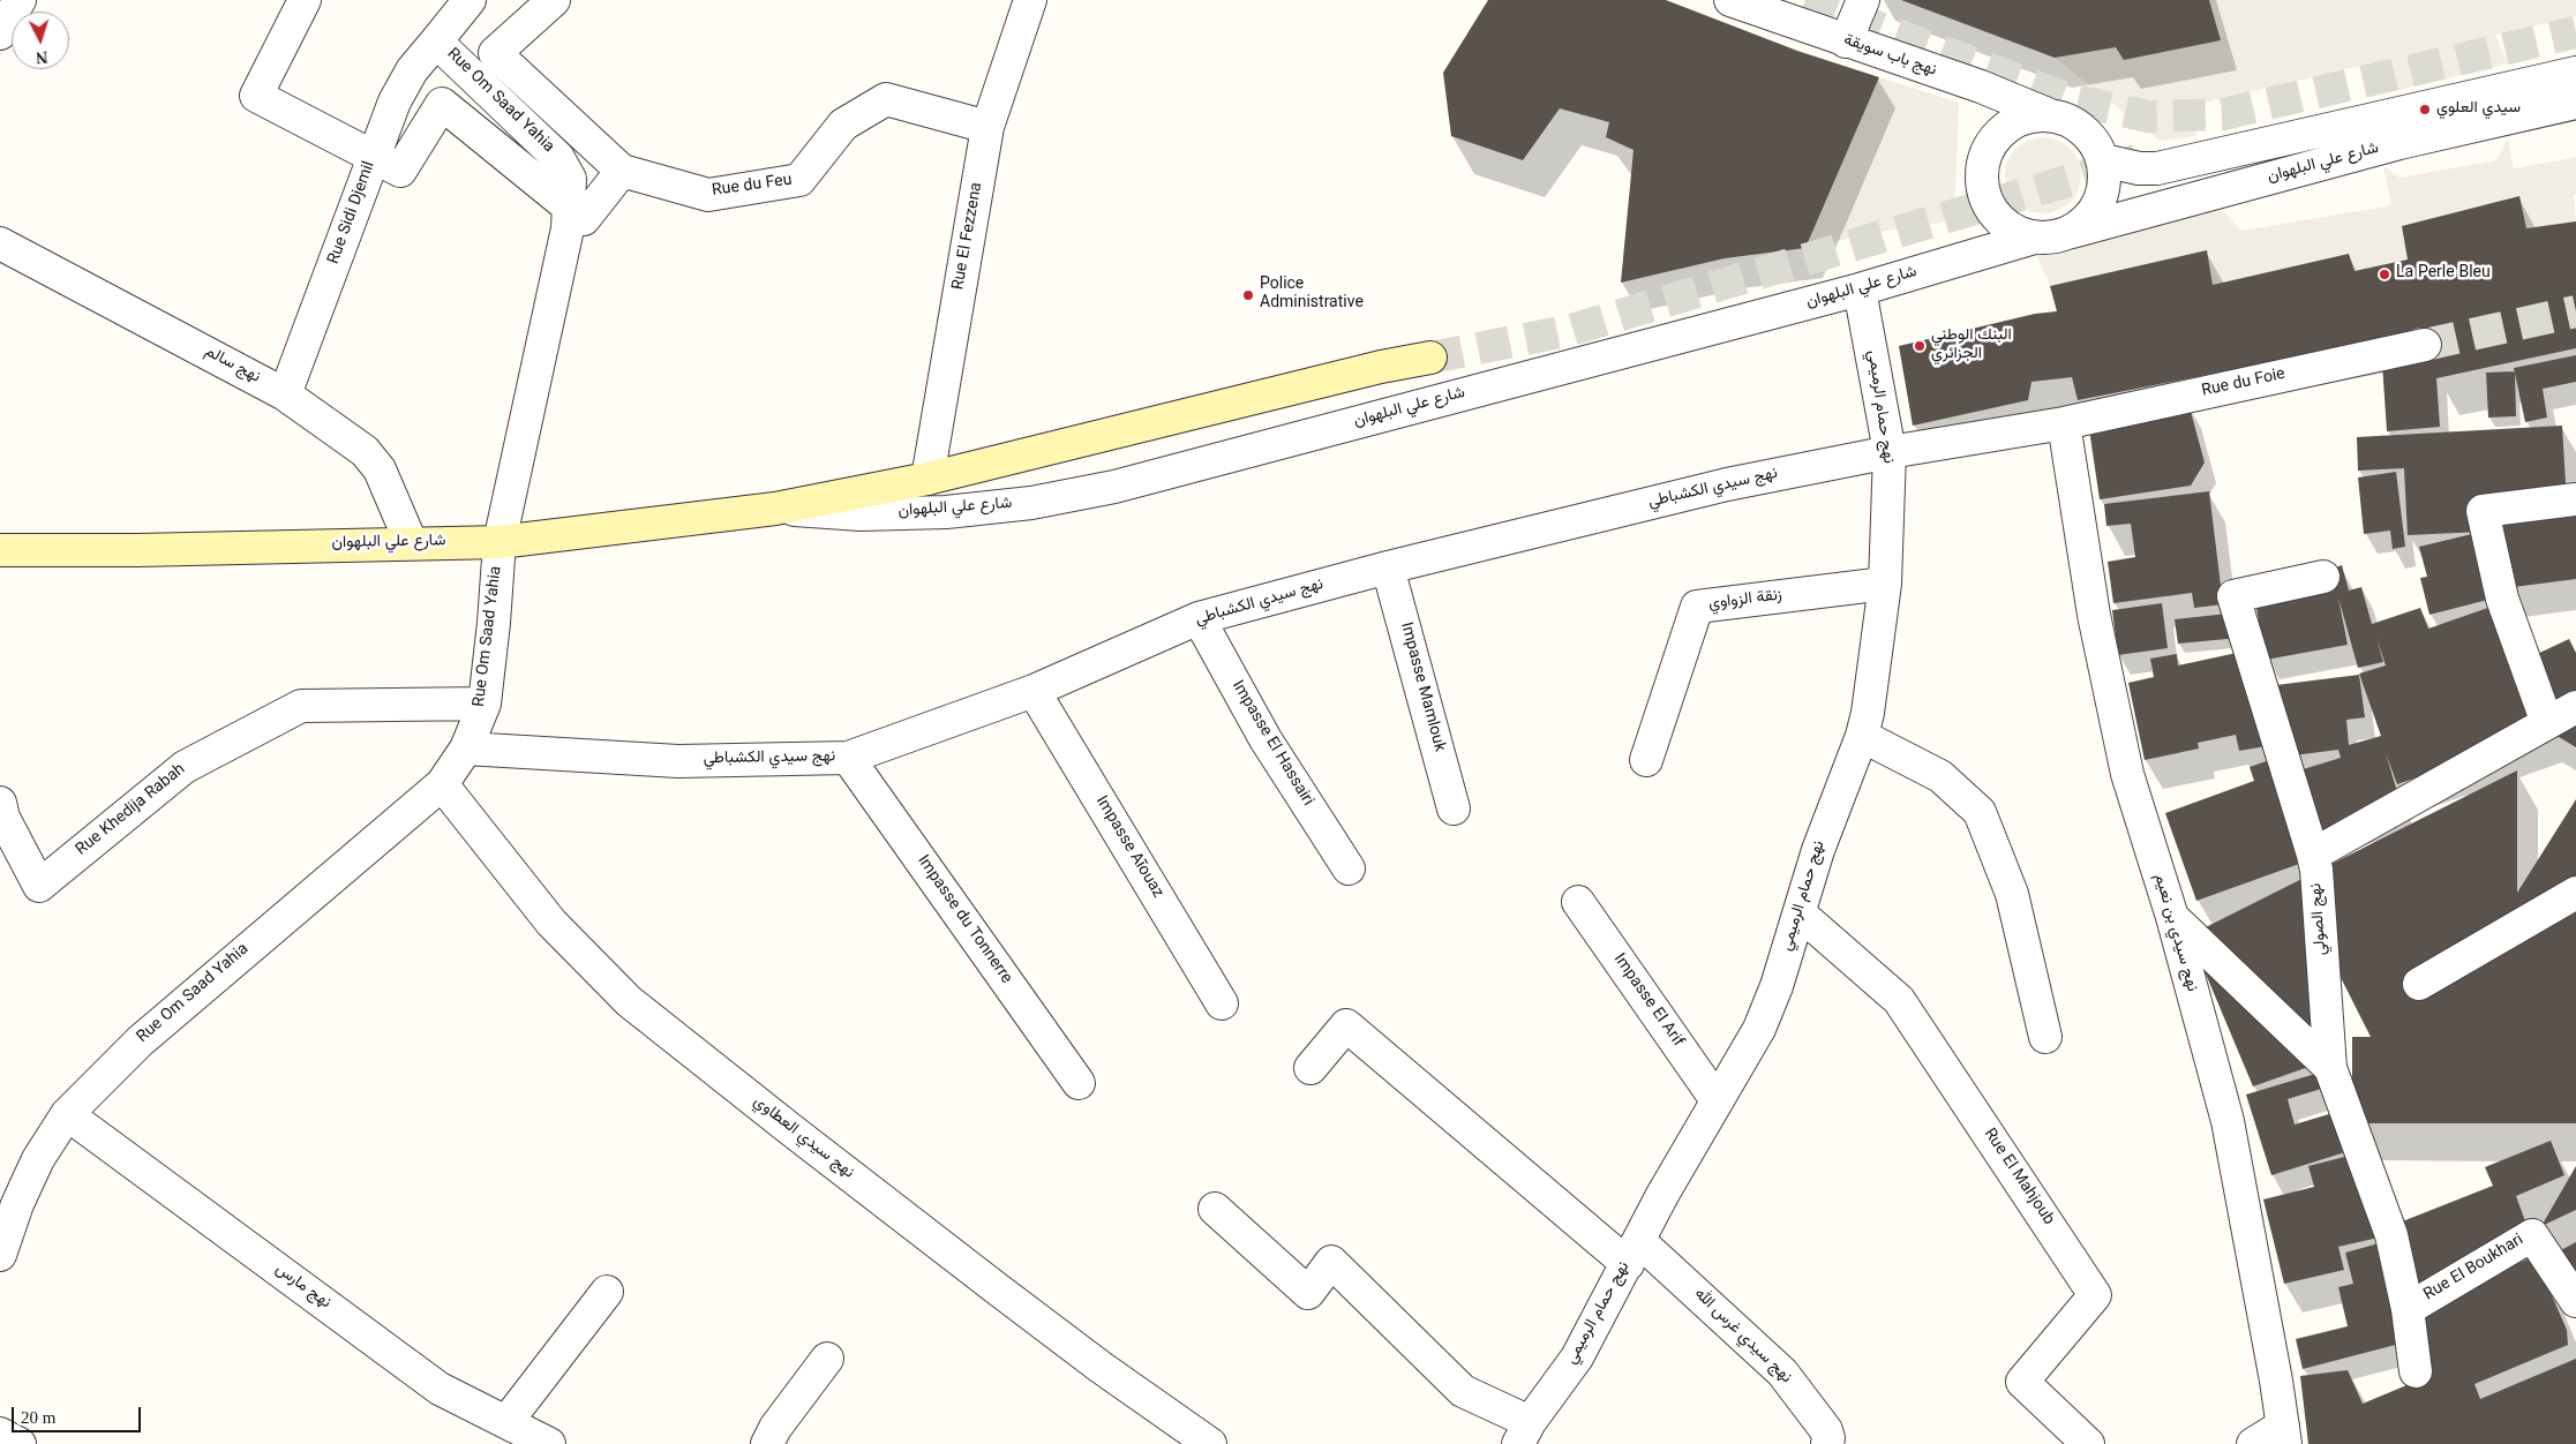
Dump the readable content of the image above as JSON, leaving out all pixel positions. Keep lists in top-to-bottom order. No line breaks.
{"streets":{"main road":["شارع علي البلهوان"],"street":["نهج باب سويقة","Rue Om Saad Yahia","Rue du Feu","Rue Sidi Djemil","Rue El Fezzena","نهج سالم","Rue du Foie","نهج حمام الرميمي","نهج سيدي الكشباطي","زنقة الزواوي","Impasse Mamlouk","Impasse El Hassairi","Rue Khedija Rabah","Impasse Aĩouaz","نهج الصولي","Impasse du Tonnerre","نهج سيدي بن نعيم","Impasse El Arif","نهج سيدي العطاوي","Rue El Mahjoub","Rue El Boukhari","نهج مارس","نهج سيدي غرس الله"]},"crossings":[["نهج باب سويقة","شارع علي البلهوان"],["Rue Om Saad Yahia","شارع علي البلهوان"],["Rue Om Saad Yahia","Rue Sidi Djemil"],["Rue Om Saad Yahia","نهج سيدي الكشباطي"],["Rue Om Saad Yahia","Rue Khedija Rabah"],["Rue Om Saad Yahia","نهج سيدي العطاوي"],["Rue Om Saad Yahia","نهج مارس"],["شارع علي البلهوان","Rue El Fezzena"],["شارع علي البلهوان","نهج سالم"],["شارع علي البلهوان","نهج حمام الرميمي"],["Rue du Feu","Rue El Fezzena"],["Rue Sidi Djemil","نهج سالم"],["Rue du Foie","نهج سيدي الكشباطي"],["Rue du Foie","نهج سيدي بن نعيم"],["نهج حمام الرميمي","نهج سيدي الكشباطي"],["نهج حمام الرميمي","زنقة الزواوي"],["نهج حمام الرميمي","Impasse El Arif"],["نهج حمام الرميمي","Rue El Mahjoub"],["نهج حمام الرميمي","نهج سيدي غرس الله"],["نهج سيدي الكشباطي","Impasse Mamlouk"],["نهج سيدي الكشباطي","Impasse El Hassairi"],["نهج سيدي الكشباطي","Impasse Aĩouaz"],["نهج سيدي الكشباطي","Impasse du Tonnerre"],["نهج سيدي الكشباطي","نهج سيدي بن نعيم"]],"places":["سيدي العلوي","La Perle Bleu","Police Administrative","البنك الوطني الجزائري"],"scale_bar":"20 m","north":"bottom"}
